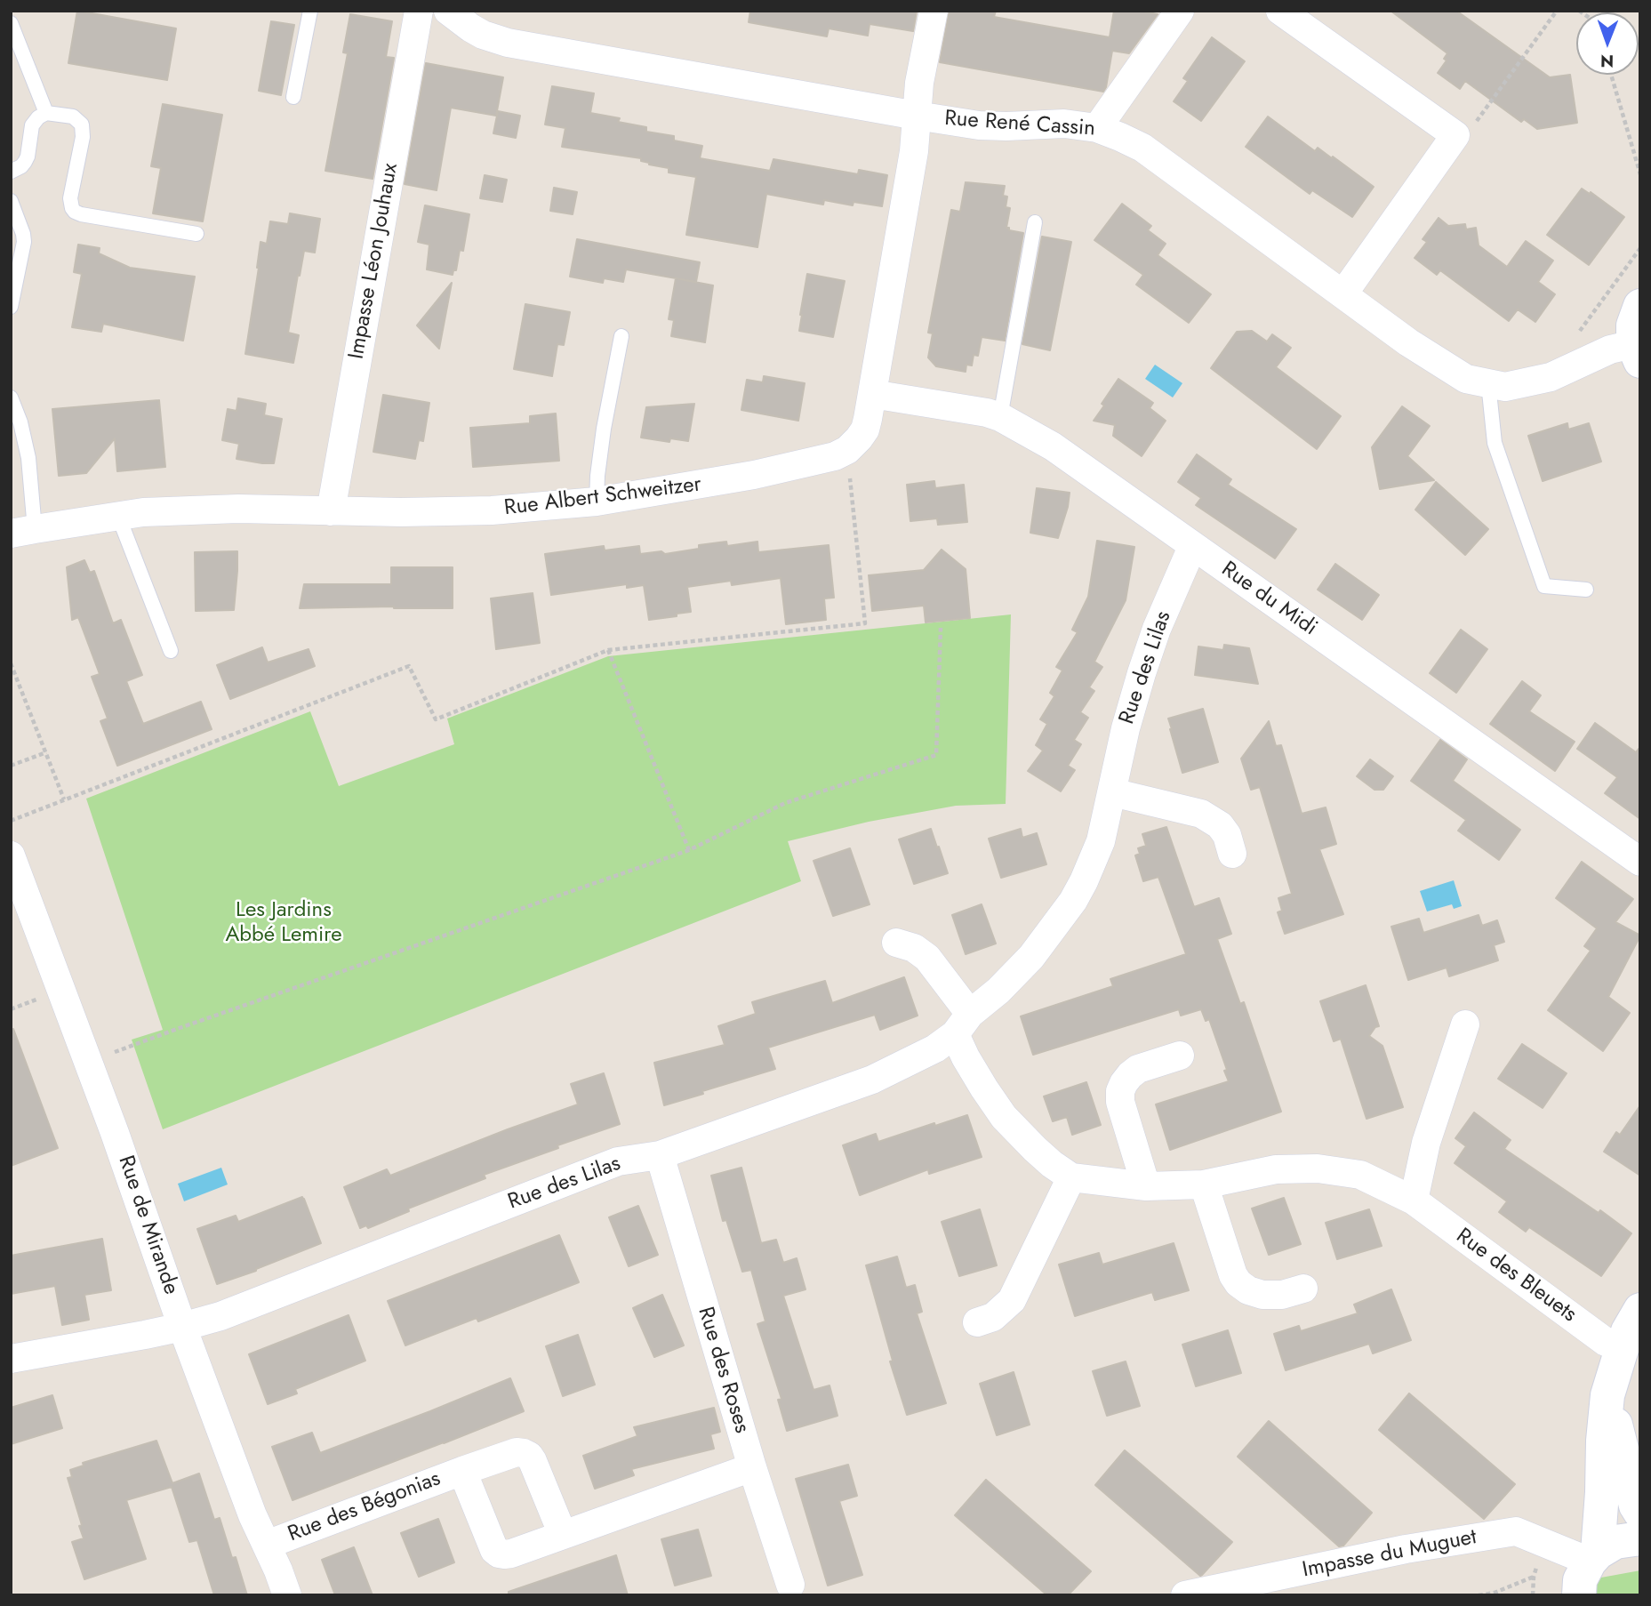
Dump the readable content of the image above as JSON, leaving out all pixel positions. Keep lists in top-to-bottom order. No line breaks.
{"streets":{"street":["Rue René Cassin","Impasse Léon Jouhaux","Rue Albert Schweitzer","Rue du Midi","Rue des Lilas","Rue de Mirande","Rue des Bleuets","Rue des Roses","Rue des Bégonias","Impasse du Muguet"]},"crossings":[["Impasse Léon Jouhaux","Rue Albert Schweitzer"],["Rue du Midi","Rue des Lilas"],["Rue des Lilas","Rue de Mirande"],["Rue des Lilas","Rue des Roses"],["Rue de Mirande","Rue des Bégonias"],["Rue des Roses","Rue des Bégonias"]],"parks":["Les Jardins Abbé Lemire"],"north":"bottom"}
